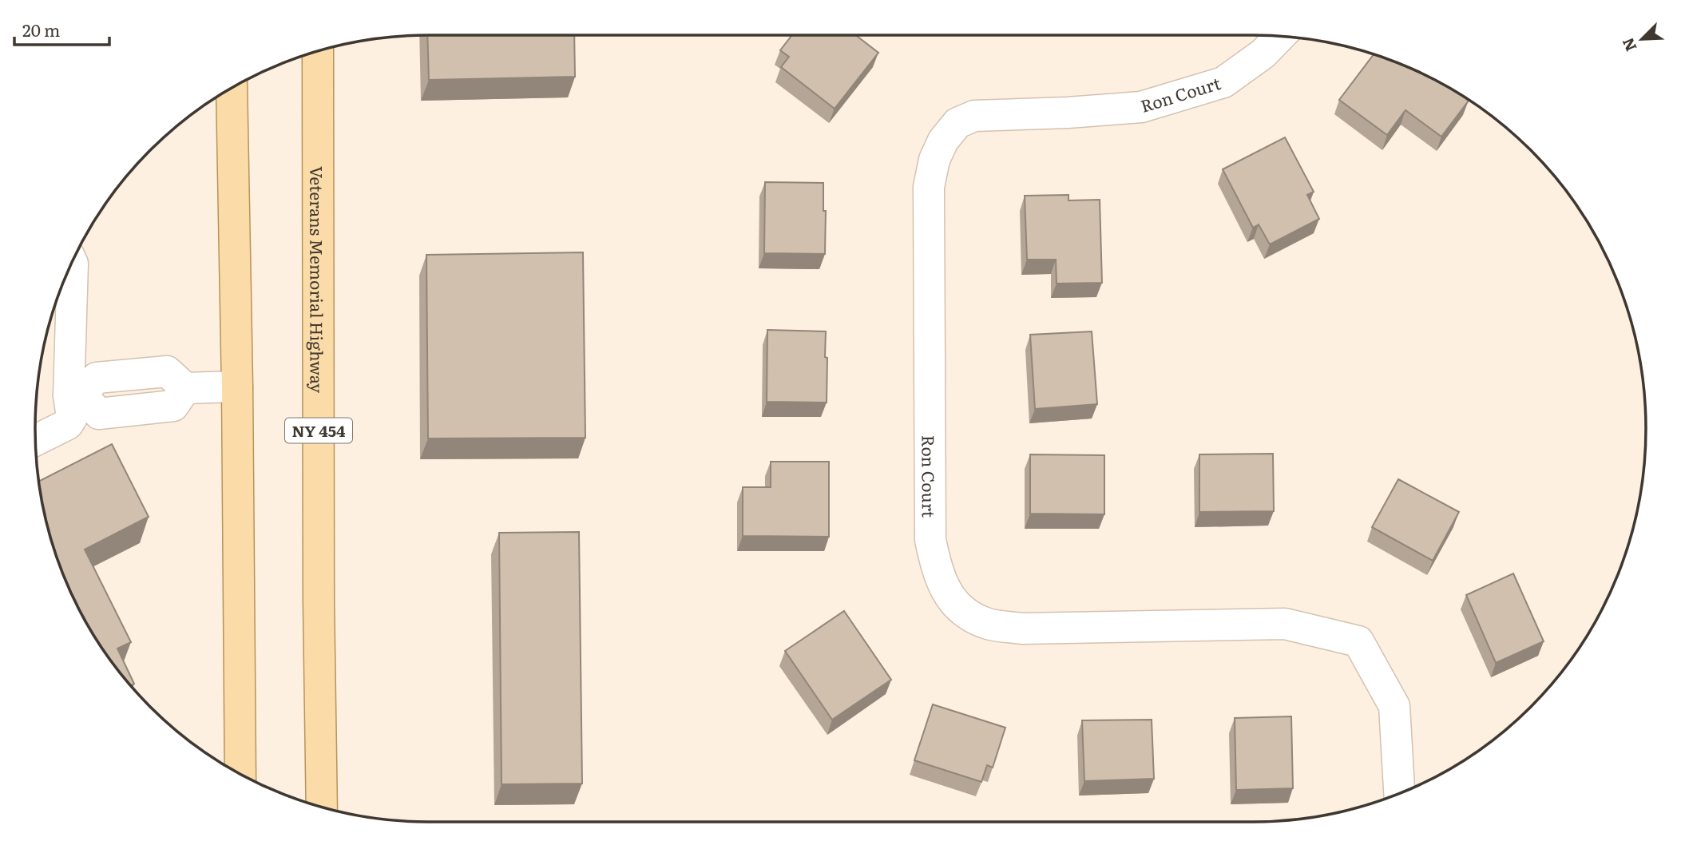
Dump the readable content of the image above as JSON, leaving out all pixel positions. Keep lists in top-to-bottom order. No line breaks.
{"streets":{"main road":["Veterans Memorial Highway","NY 454"],"street":["Ron Court"]},"scale_bar":"20 m","north":"bottom left"}
